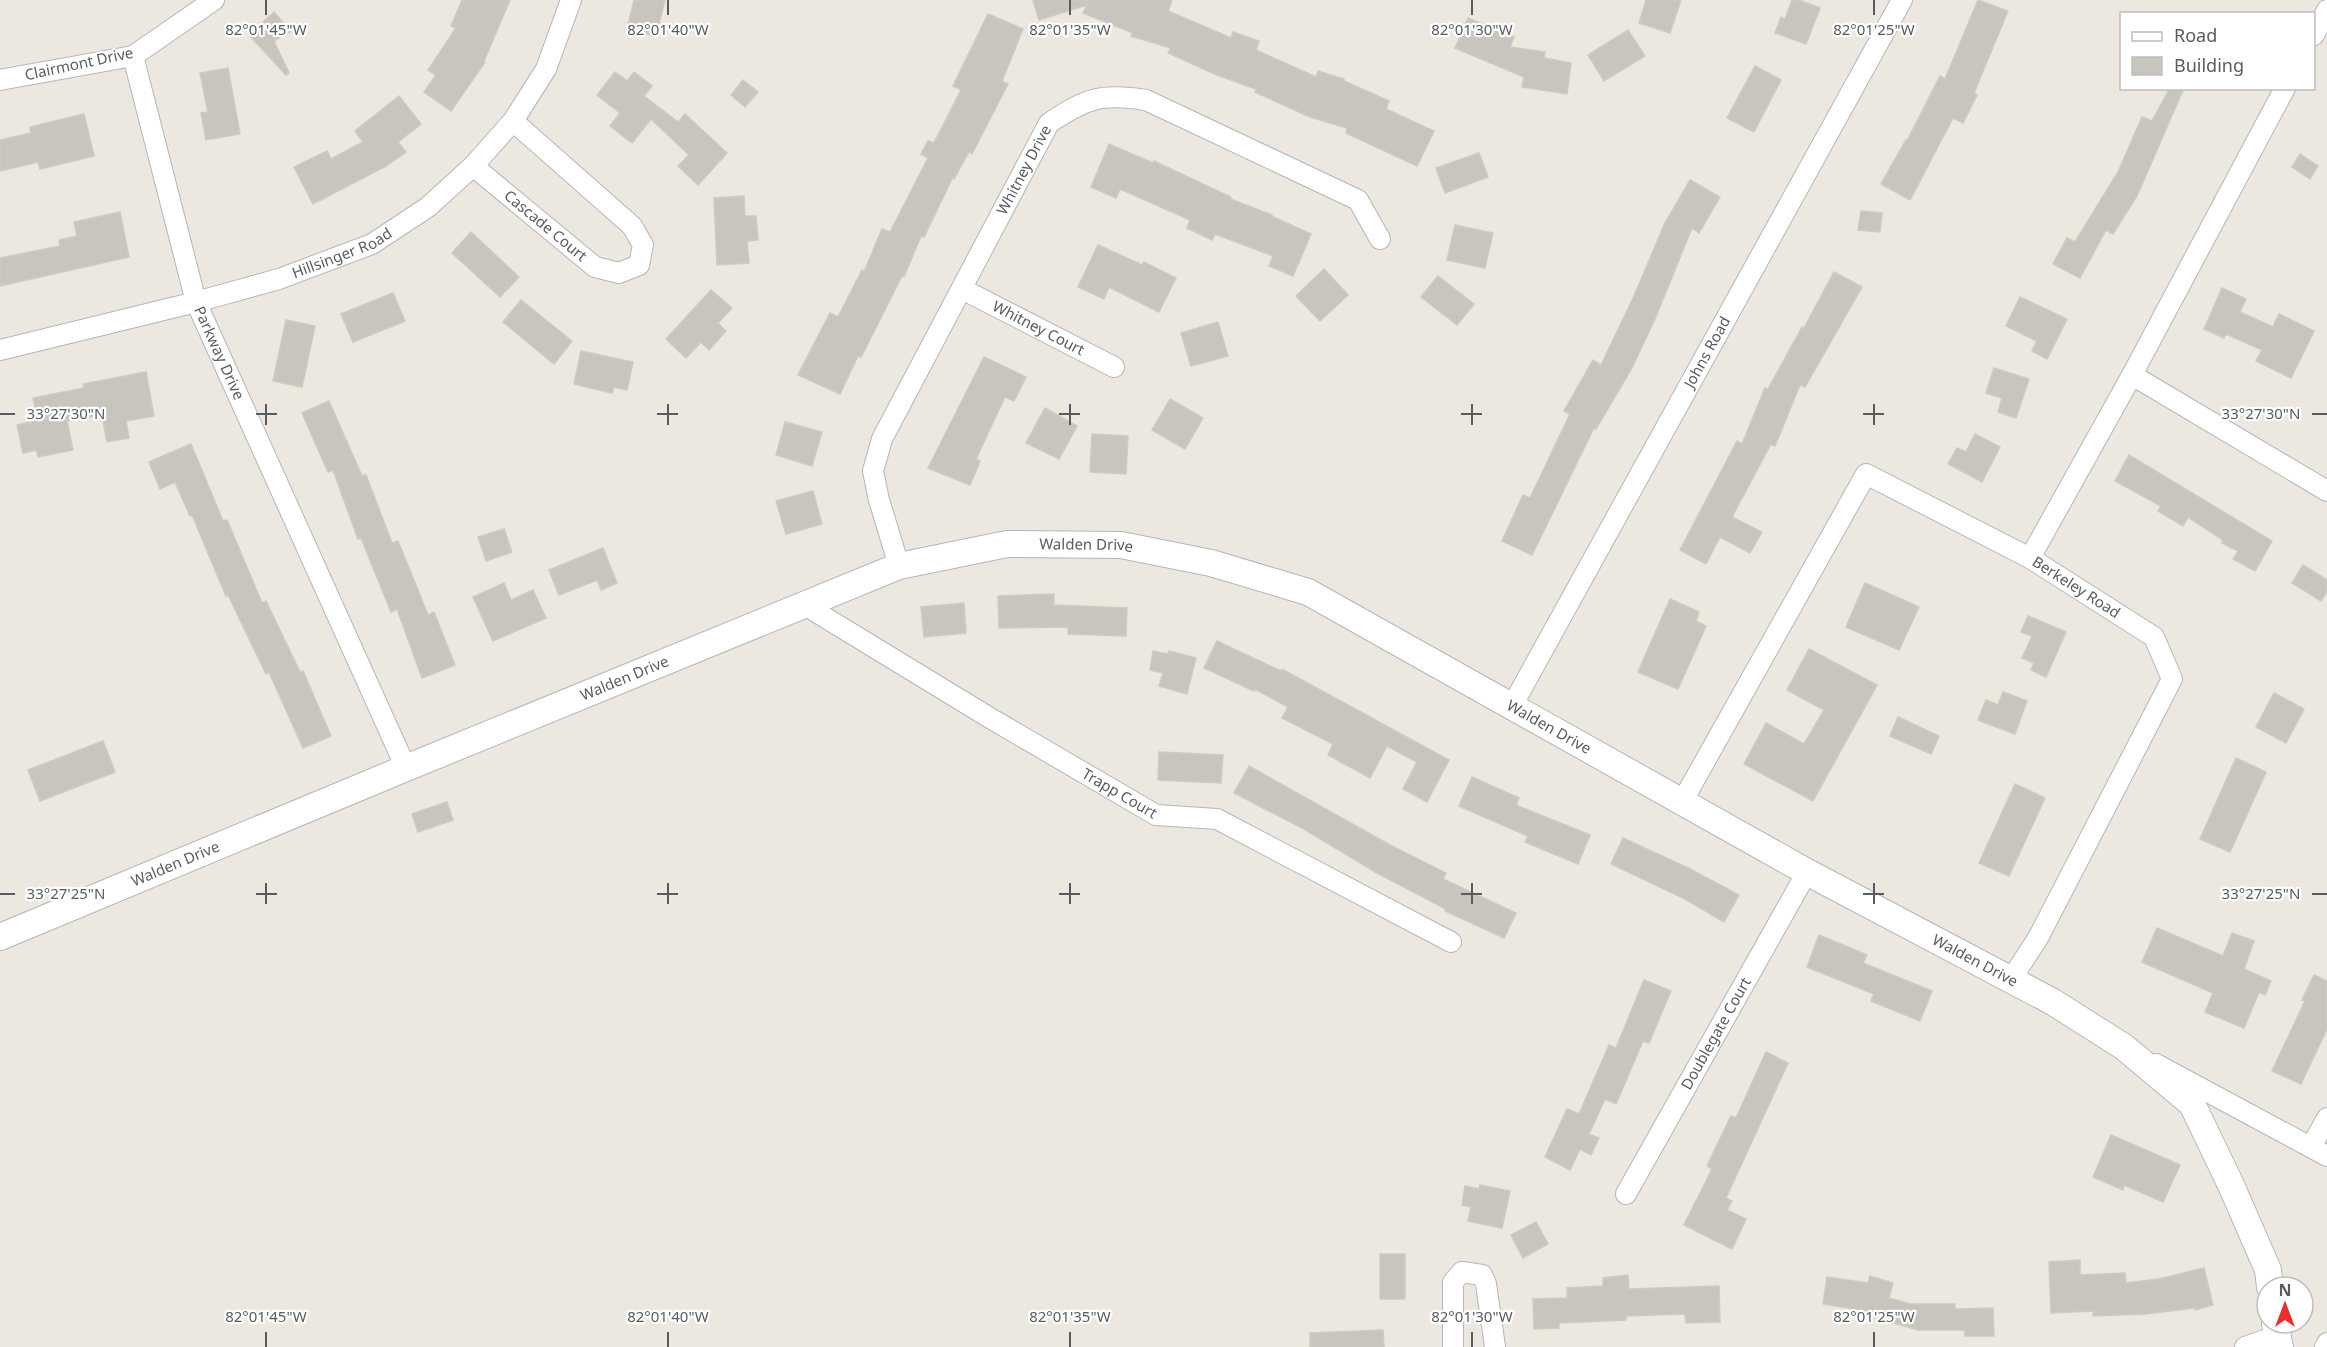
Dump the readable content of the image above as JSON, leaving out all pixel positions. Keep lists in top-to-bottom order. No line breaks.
{"streets":{"street":["Clairmont Drive","Whitney Drive","Cascade Court","Hillsinger Road","Whitney Court","Parkway Drive","Johns Road","Walden Drive","Berkeley Road","Trapp Court","Doublegate Court"]},"crossings":[["Clairmont Drive","Parkway Drive"],["Whitney Drive","Whitney Court"],["Whitney Drive","Walden Drive"],["Cascade Court","Hillsinger Road"],["Hillsinger Road","Parkway Drive"],["Parkway Drive","Walden Drive"],["Johns Road","Walden Drive"],["Walden Drive","Berkeley Road"],["Walden Drive","Trapp Court"],["Walden Drive","Doublegate Court"]],"legend":["Road","Building"],"north":"top","coordinates":["82°01'45\"W","82°01'40\"W","82°01'35\"W","82°01'30\"W","82°01'25\"W","33°27'30\"N","33°27'25\"N"]}
